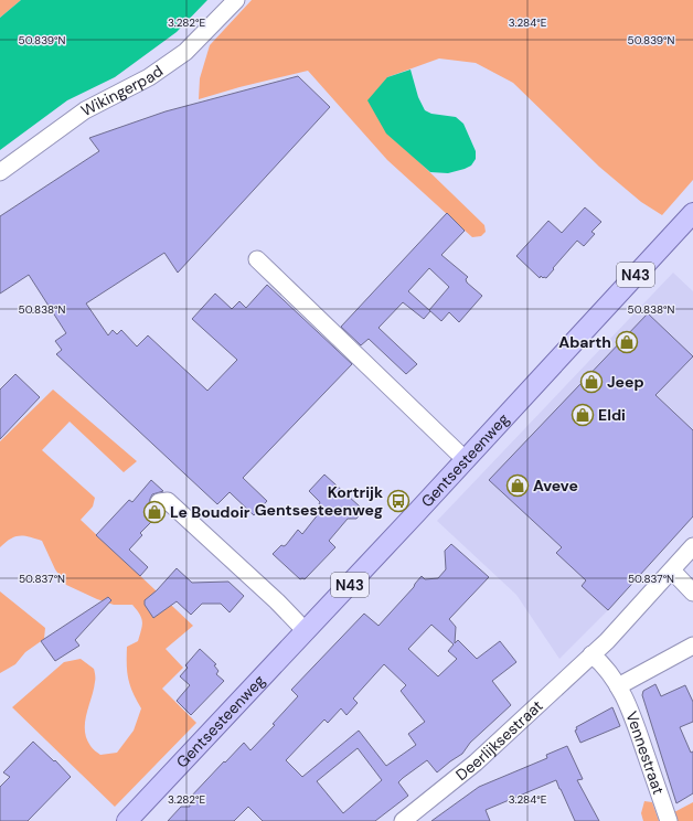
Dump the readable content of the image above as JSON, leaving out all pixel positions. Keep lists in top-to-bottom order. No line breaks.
{"streets":{"main road":["N43","Gentsesteenweg"],"street":["Wikingerpad","Deerlijksestraat","Vennestraat"]},"crossings":[["Deerlijksestraat","Vennestraat"]],"places":{"shop":["Abarth","Jeep","Eldi","Aveve","Le Boudoir"],"bus stop":["Kortrijk Gentsesteenweg"]},"coordinates":["3.282°E","3.284°E","50.839°N","50.838°N","50.837°N"]}
